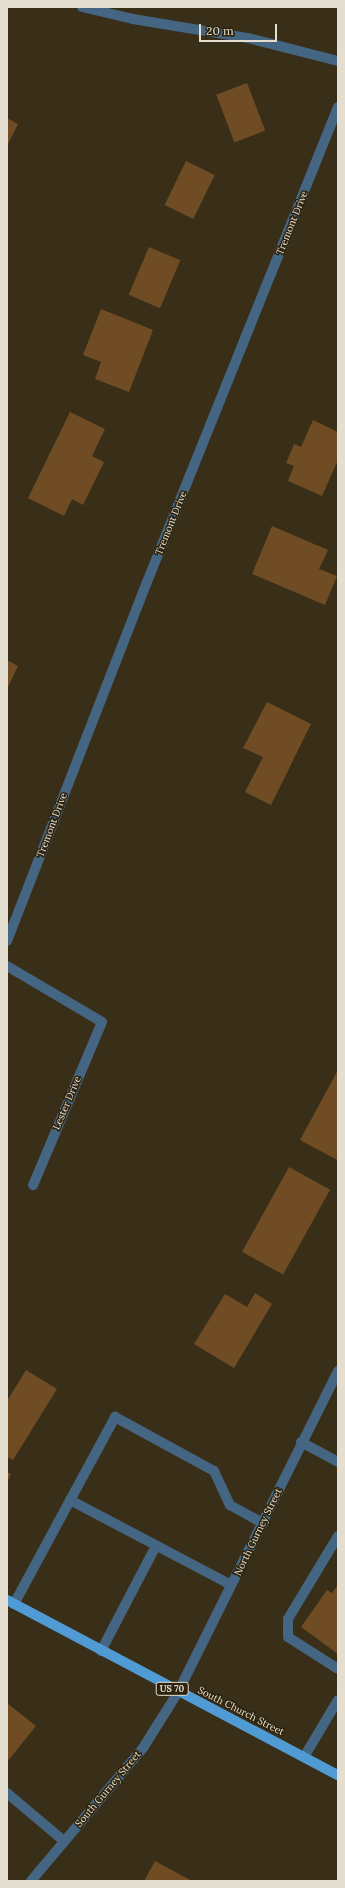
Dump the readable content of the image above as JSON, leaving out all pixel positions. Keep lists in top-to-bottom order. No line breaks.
{"streets":{"main road":["US 70","South Church Street"],"street":["Tremont Drive","Lester Drive","North Gurney Street","South Gurney Street"]},"crossings":[["North Gurney Street","South Church Street"],["North Gurney Street","South Gurney Street"],["South Church Street","South Gurney Street"]],"scale_bar":"20 m"}
